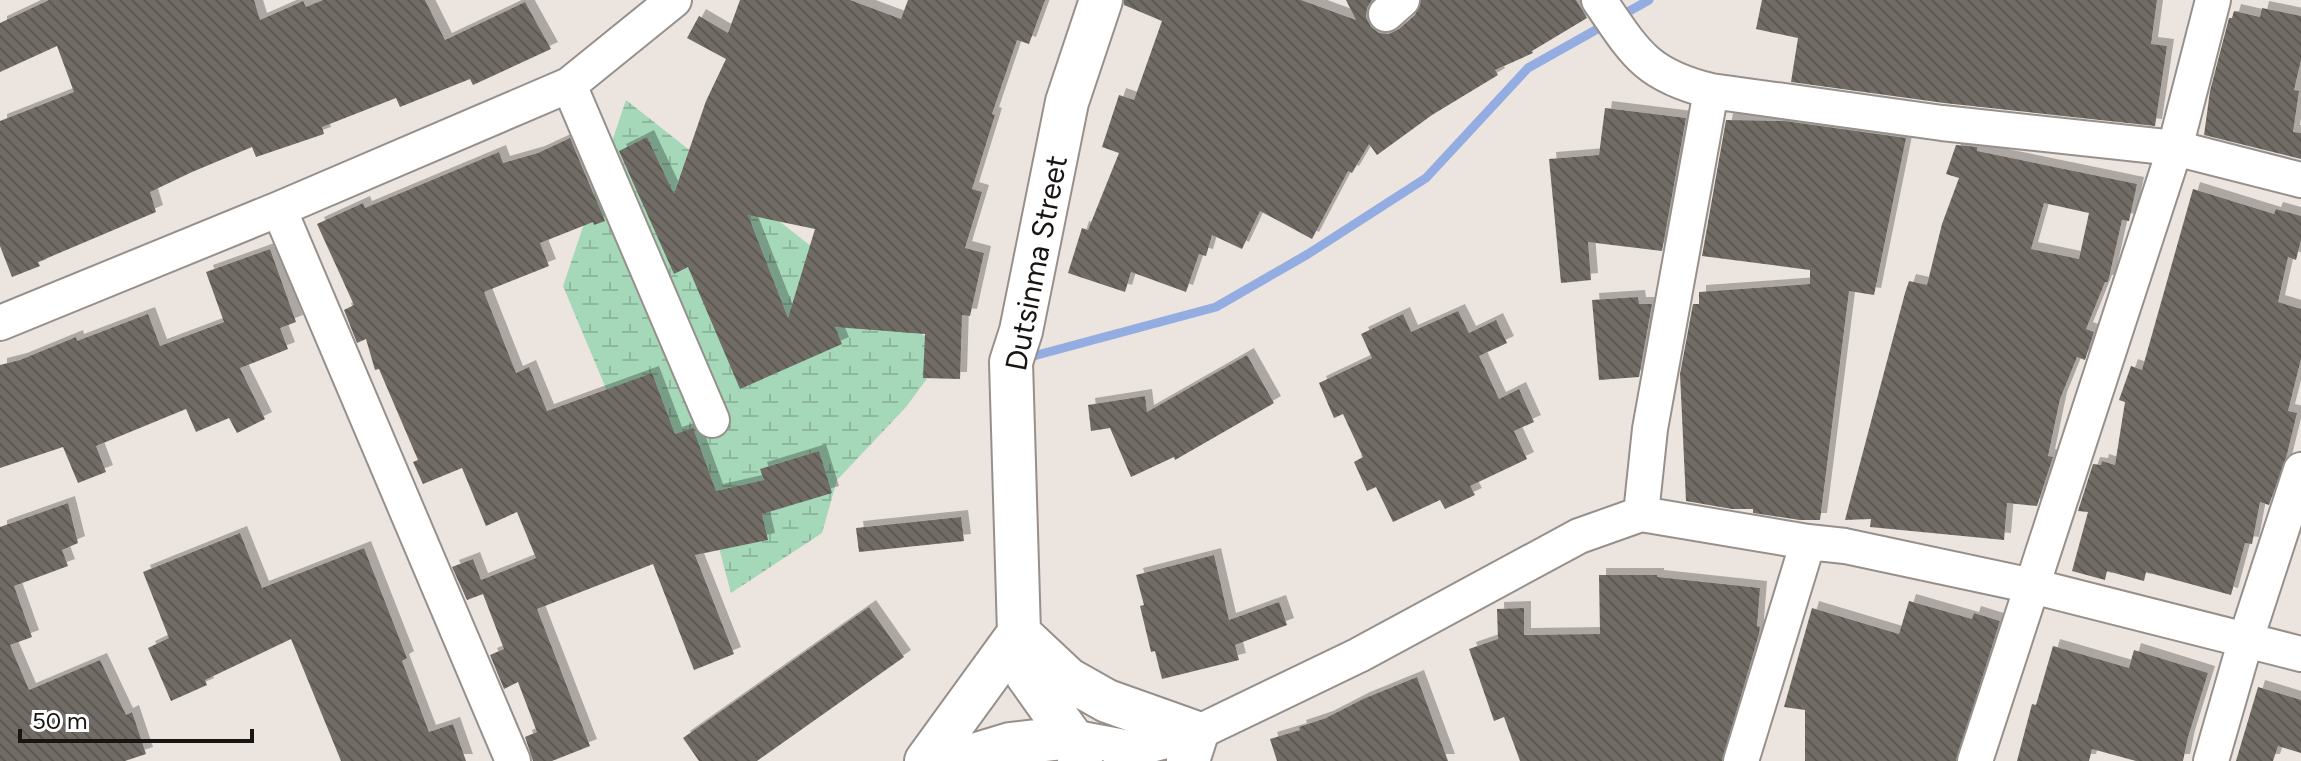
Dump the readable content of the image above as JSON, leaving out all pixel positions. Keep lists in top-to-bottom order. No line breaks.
{"streets":{"street":["Dutsinma Street"]},"scale_bar":"50 m"}
